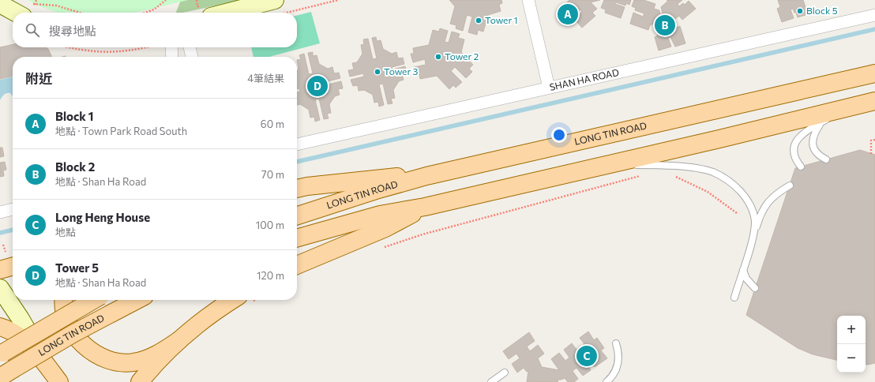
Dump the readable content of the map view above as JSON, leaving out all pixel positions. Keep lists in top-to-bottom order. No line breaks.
{"streets":{"main road":["LONG TIN ROAD"],"street":["SHAN HA ROAD"]},"places":["Block 5","Tower 1","Tower 2","Tower 3"],"page":{"pins":["A","B","D","C"],"search":"搜尋地點","heading":["附近","4筆結果"],"list":[{"mark":"A","name":"Block 1","note":"地點 · Town Park Road South","value":"60 m"},{"mark":"B","name":"Block 2","note":"地點 · Shan Ha Road","value":"70 m"},{"mark":"C","name":"Long Heng House","note":"地點","value":"100 m"},{"mark":"D","name":"Tower 5","note":"地點 · Shan Ha Road","value":"120 m"}],"map_buttons":["+","−"]}}
